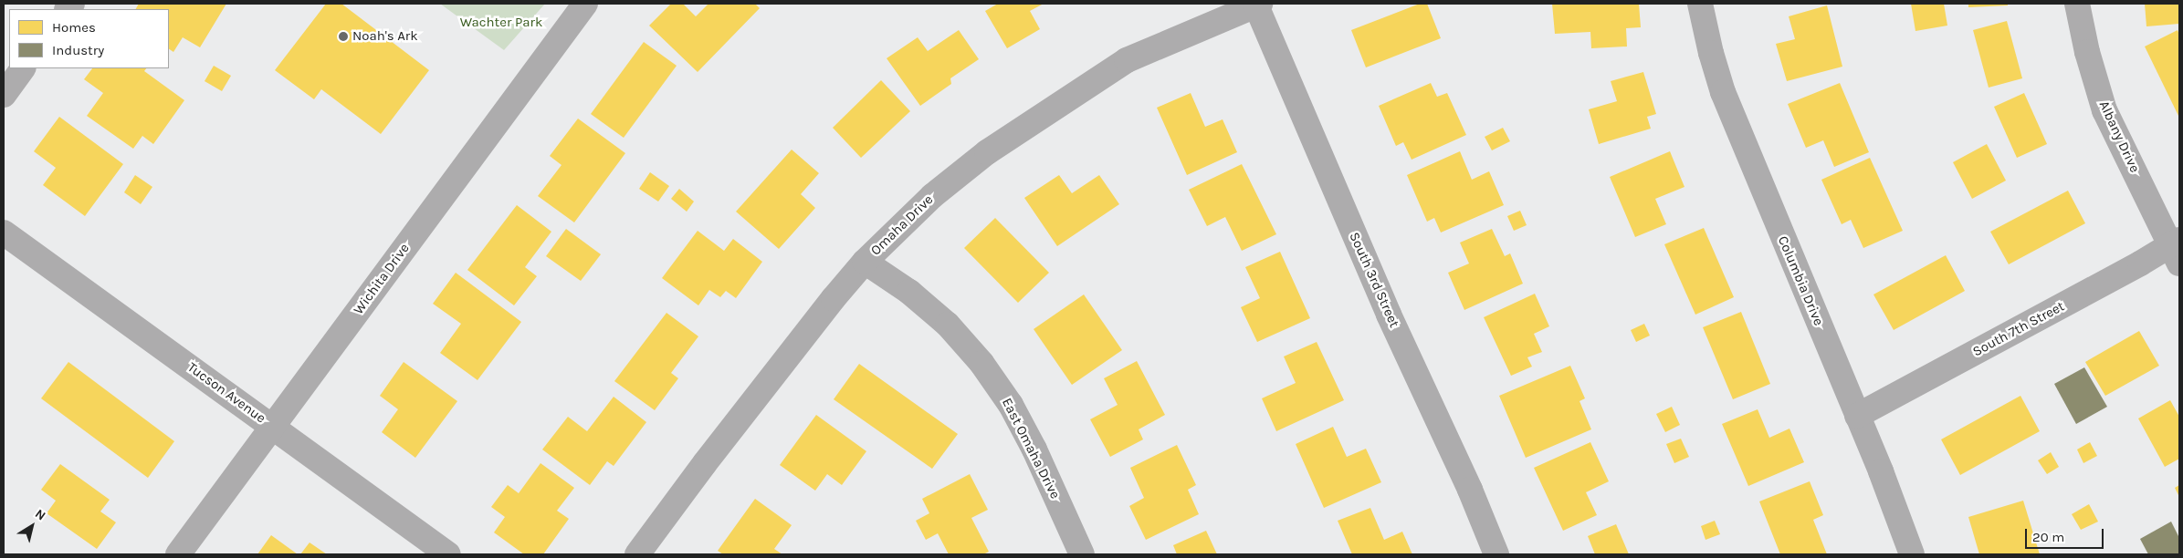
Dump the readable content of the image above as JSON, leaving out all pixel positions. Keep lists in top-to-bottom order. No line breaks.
{"streets":{"street":["Albany Drive","Omaha Drive","Wichita Drive","South 3rd Street","Columbia Drive","South 7th Street","Tucson Avenue","East Omaha Drive"]},"crossings":[["Albany Drive","South 7th Street"],["Omaha Drive","South 3rd Street"],["Omaha Drive","East Omaha Drive"],["Wichita Drive","Tucson Avenue"],["Columbia Drive","South 7th Street"]],"parks":["Wachter Park"],"places":["Noah's Ark"],"legend":["Homes","Industry"],"scale_bar":"20 m","north":"top right"}
